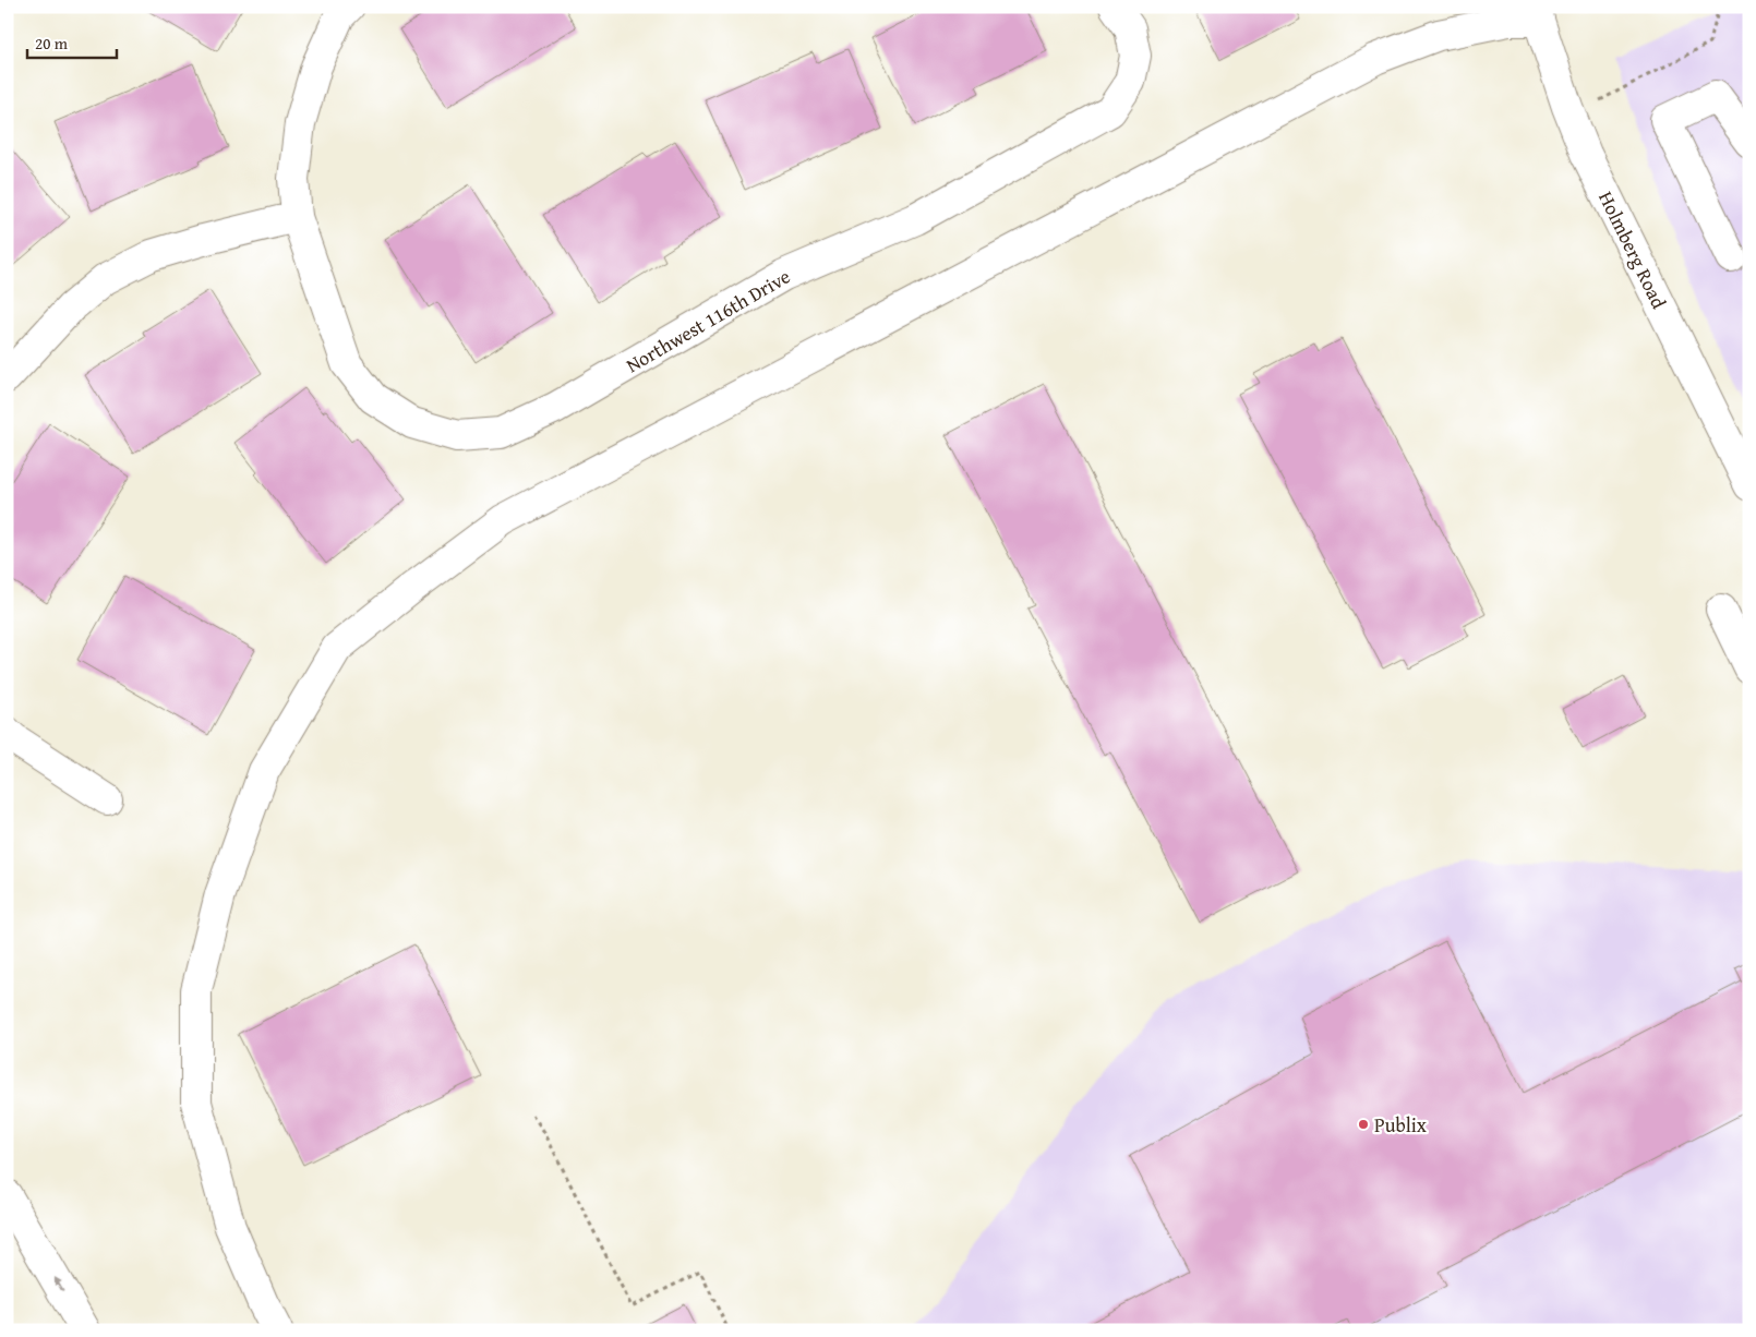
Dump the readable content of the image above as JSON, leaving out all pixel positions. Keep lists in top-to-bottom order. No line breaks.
{"streets":{"main road":["Holmberg Road","Northwest 116th Drive"]},"places":["Publix"],"scale_bar":"20 m"}
